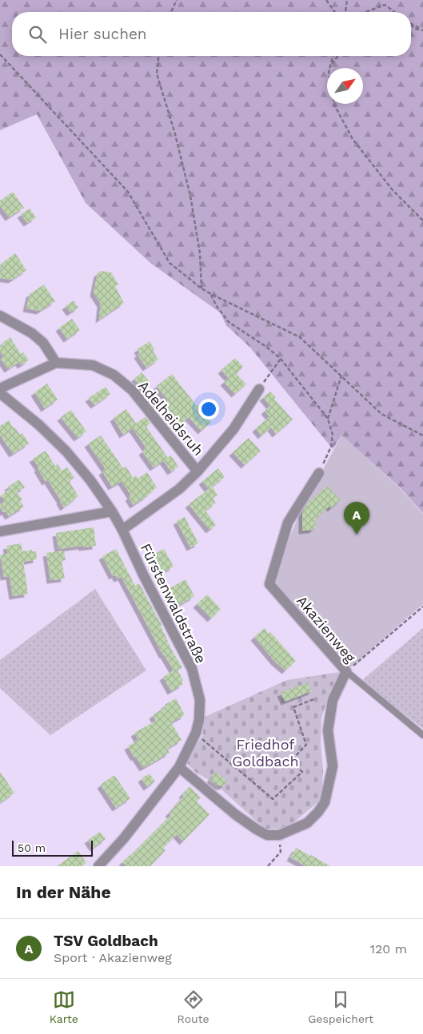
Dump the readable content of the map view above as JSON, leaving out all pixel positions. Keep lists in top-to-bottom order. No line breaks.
{"streets":{"street":["Adelheidsruh","Fürstenwaldstraße","Akazienweg"]},"parks":["Friedhof Goldbach"],"scale_bar":"50 m","north":"top right","page":{"search":"Hier suchen","pins":"A","scale":"50 m","heading":"In der Nähe","list":[{"mark":"A","name":"TSV Goldbach","note":"Sport · Akazienweg","value":"120 m"}],"nav":["Karte","Route","Gespeichert"]}}
